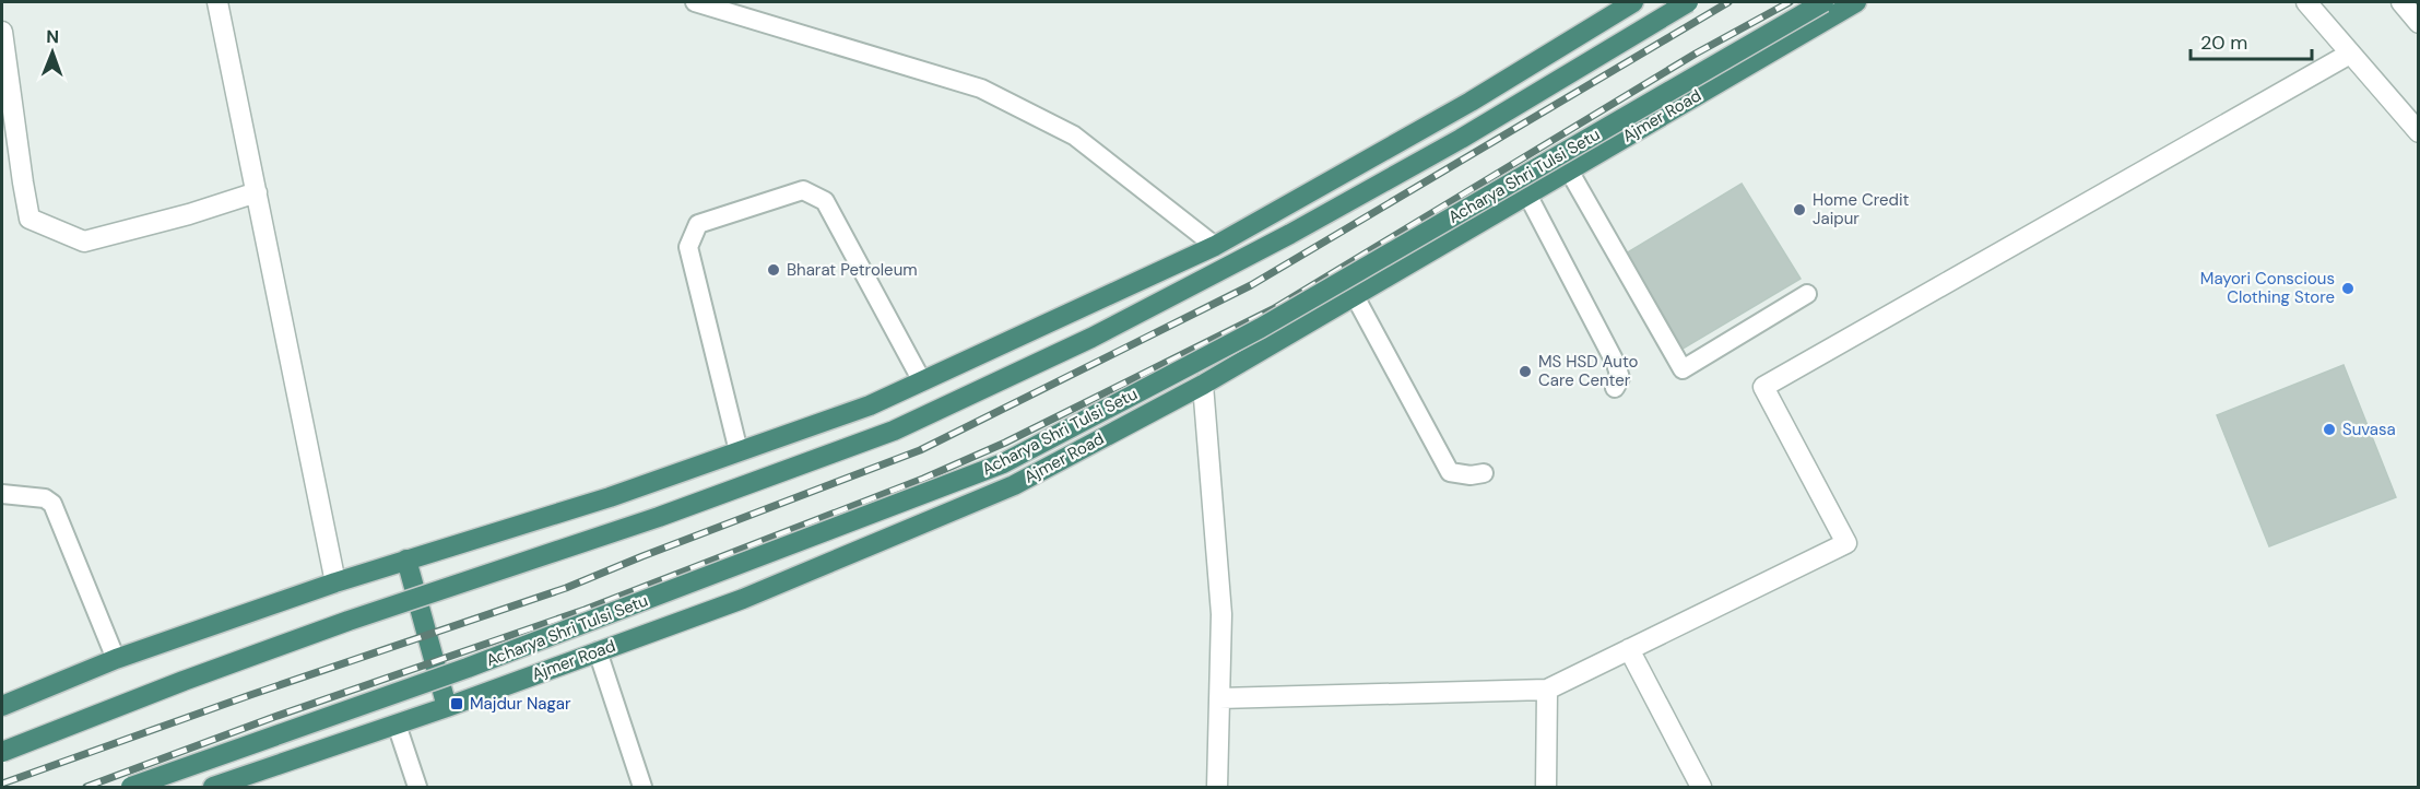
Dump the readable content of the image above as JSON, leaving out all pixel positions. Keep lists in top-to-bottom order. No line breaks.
{"streets":{"highway":["Ajmer Road","Acharya Shri Tulsi Setu"]},"places":{"other":["Home Credit Jaipur","Bharat Petroleum","Mayori Conscious Clothing Store","MS HSD Auto Care Center","Suvasa"],"transit":["Majdur Nagar"]},"scale_bar":"20 m","north":"top"}
